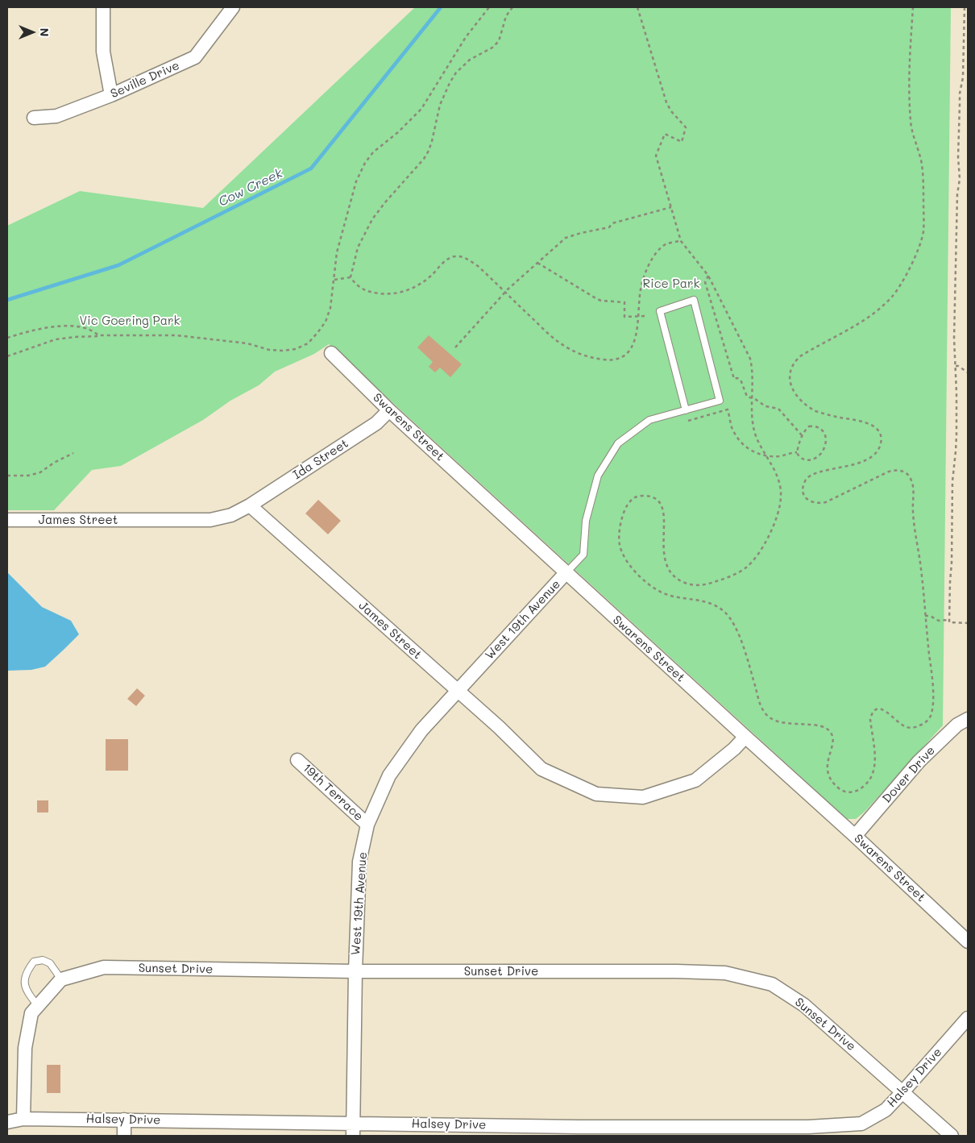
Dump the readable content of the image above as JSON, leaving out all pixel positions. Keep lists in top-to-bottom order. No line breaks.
{"streets":{"street":["Seville Drive","Swarens Street","Ida Street","James Street","West 19th Avenue","Dover Drive","19th Terrace","Sunset Drive","Halsey Drive"]},"crossings":[["Swarens Street","Ida Street"],["Swarens Street","James Street"],["Swarens Street","West 19th Avenue"],["Swarens Street","Dover Drive"],["Ida Street","James Street"],["James Street","West 19th Avenue"],["West 19th Avenue","19th Terrace"],["West 19th Avenue","Sunset Drive"],["West 19th Avenue","Halsey Drive"],["Sunset Drive","Halsey Drive"]],"water":["Cow Creek"],"parks":["Rice Park","Vic Goering Park"],"north":"right"}
